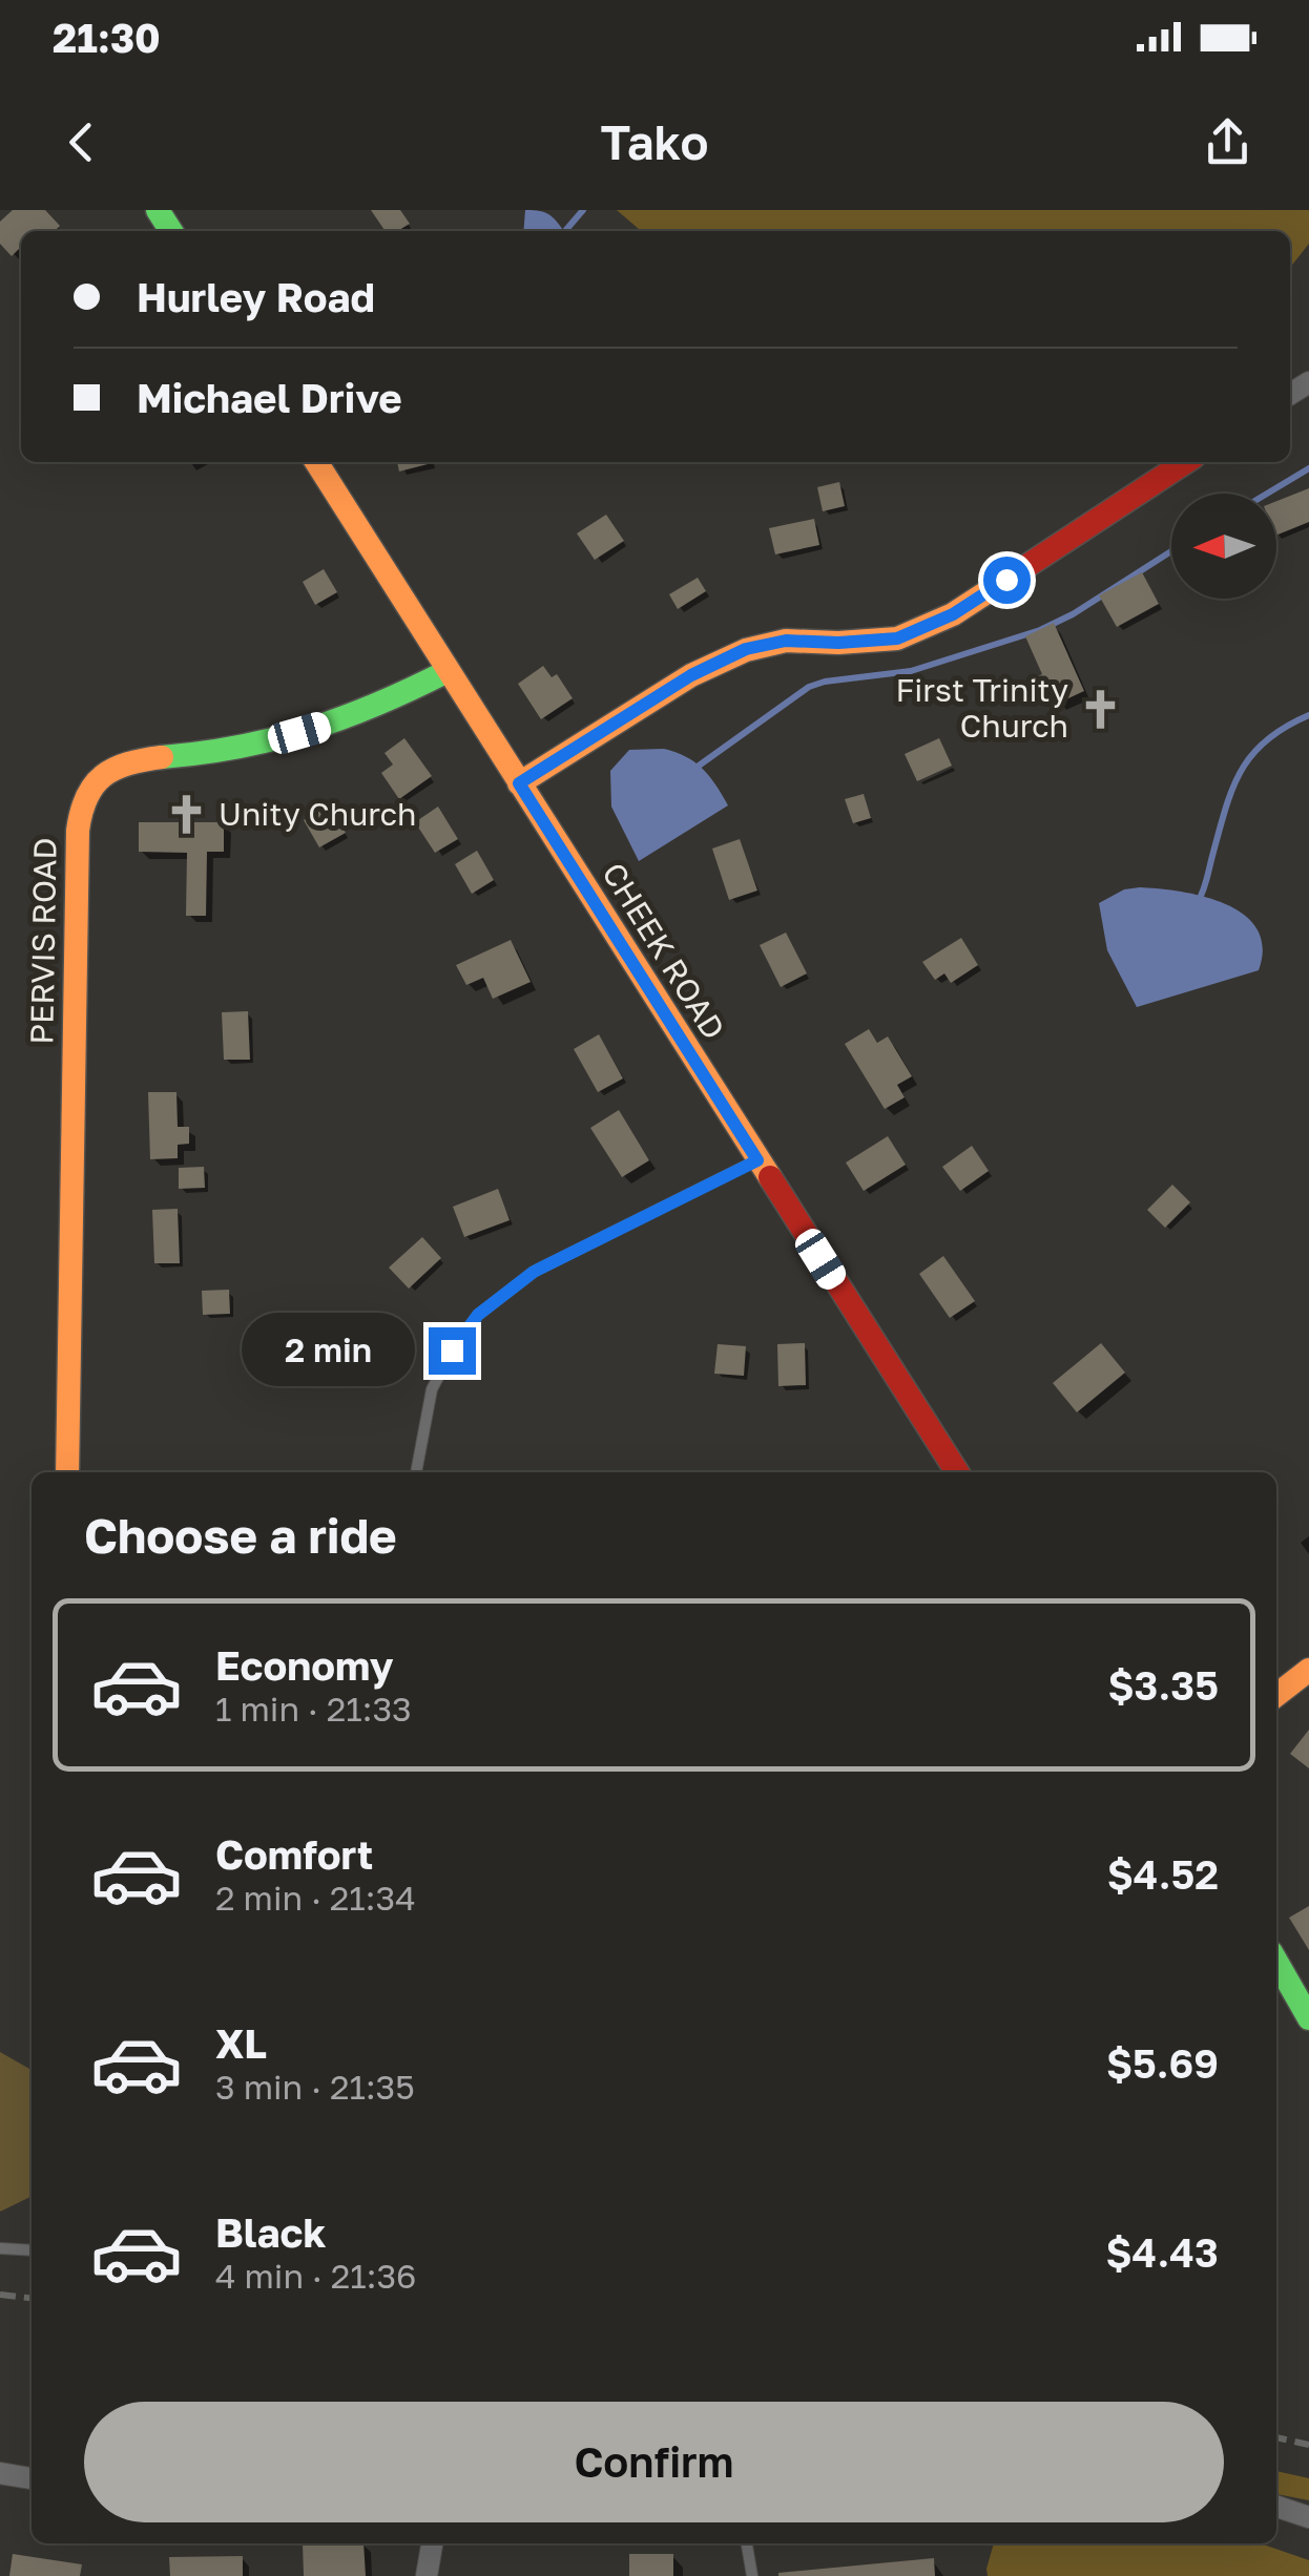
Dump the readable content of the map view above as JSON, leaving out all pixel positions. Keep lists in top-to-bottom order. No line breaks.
{"streets":{"street":["PERVIS ROAD","CHEEK ROAD"]},"crossings":[["PERVIS ROAD","CHEEK ROAD"]],"places":{"church":["First Trinity Church","Unity Church"]},"north":"left","page":{"status":"21:30","header":"Tako","banner":["Hurley Road","Michael Drive"],"bubble":"2 min","heading":"Choose a ride","list":[{"name":"Economy","note":"1 min · 21:33","value":"$3.35"},{"name":"Comfort","note":"2 min · 21:34","value":"$4.52"},{"name":"XL","note":"3 min · 21:35","value":"$5.69"},{"name":"Black","note":"4 min · 21:36","value":"$4.43"}],"buttons":"Confirm"}}
